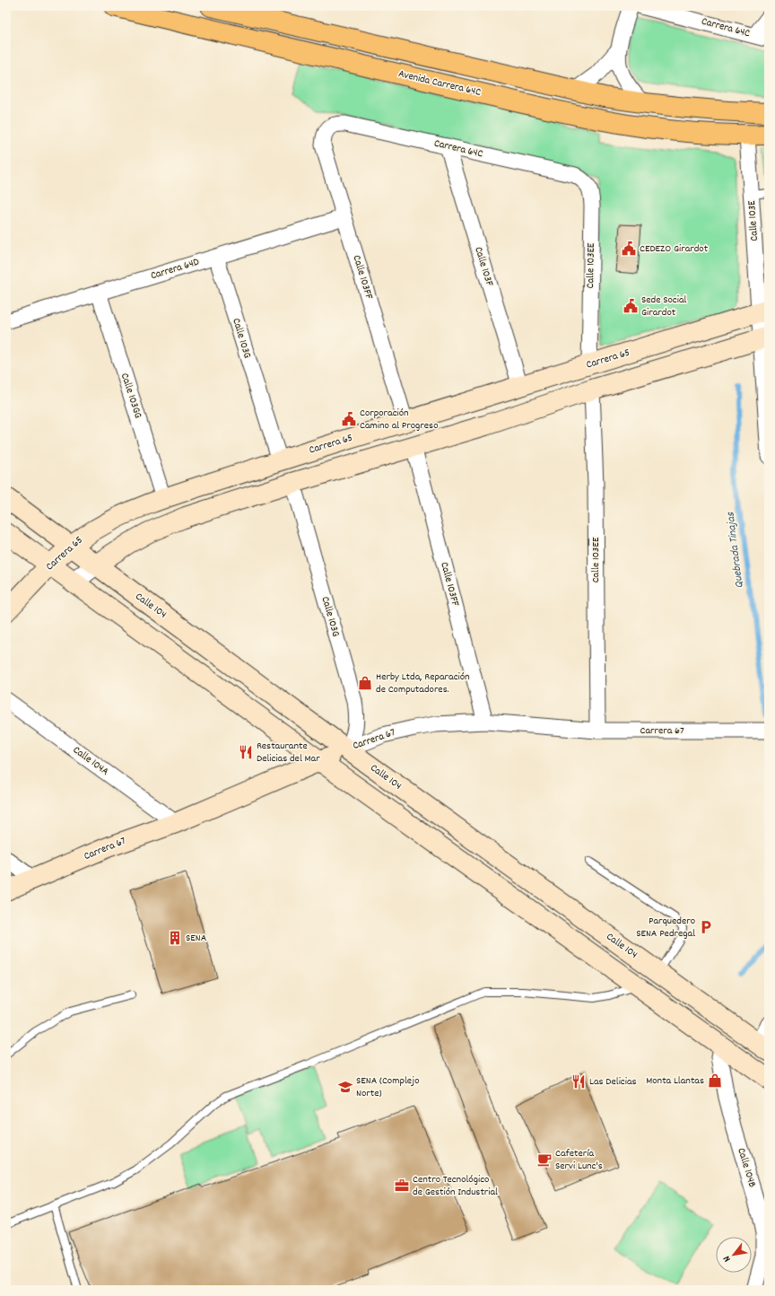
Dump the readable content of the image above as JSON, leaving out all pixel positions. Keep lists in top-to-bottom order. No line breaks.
{"streets":{"main road":["Avenida Carrera 64C","Carrera 65","Calle 104","Carrera 67"],"street":["Carrera 64C","Calle 103E","Calle 103EE","Calle 103F","Carrera 64D","Calle 103FF","Calle 103G","Calle 103GG","Calle 104A","Calle 104B"]},"crossings":[["Carrera 64C","Calle 103EE"],["Carrera 64C","Calle 103F"],["Carrera 64C","Calle 103FF"],["Avenida Carrera 64C","Calle 103E"],["Calle 103E","Carrera 65"],["Calle 103EE","Carrera 65"],["Calle 103EE","Carrera 67"],["Calle 103F","Carrera 65"],["Carrera 64D","Calle 103FF"],["Carrera 64D","Calle 103G"],["Carrera 64D","Calle 103GG"],["Calle 103FF","Carrera 65"],["Calle 103FF","Carrera 67"],["Calle 103G","Carrera 65"],["Calle 103G","Calle 104"],["Calle 103G","Carrera 67"],["Carrera 65","Calle 103GG"],["Carrera 65","Calle 104"],["Calle 104","Carrera 67"],["Carrera 67","Calle 104A"]],"water":["Quebrada Tinajas"],"places":{"public building":["CEDEZO Girardot","Sede Social Girardot","Corporación Camino al Progreso"],"shop":["Herby Ltda, Reparación de Computadores.","Monta Llantas"],"restaurant":["Restaurante Delicias del Mar","Las Delicias"],"parking":["Parquedero SENA Pedregal"],"building":["SENA"],"school or university":["SENA (Complejo Norte)"],"cafe":["Cafetería Servi Lunc's"],"office":["Centro Tecnológico de Gestión Industrial"]},"north":"bottom left"}
